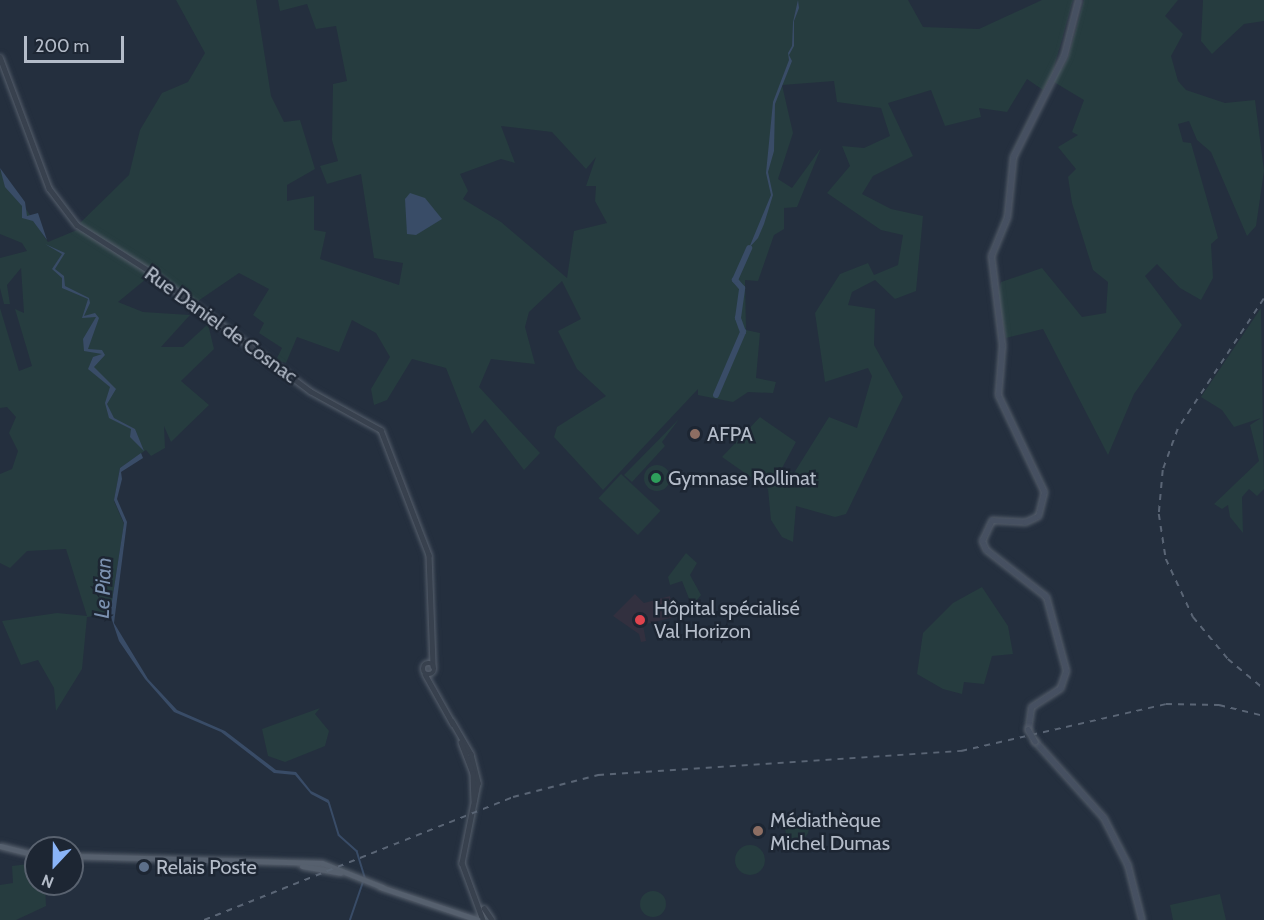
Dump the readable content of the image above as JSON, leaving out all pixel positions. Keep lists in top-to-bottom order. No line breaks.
{"streets":{"street":["Rue Daniel de Cosnac"]},"water":["Le Pian"],"places":["AFPA","Gymnase Rollinat","Hôpital spécialisé Val Horizon","Médiathèque Michel Dumas","Relais Poste"],"scale_bar":"200 m","north":"bottom"}
